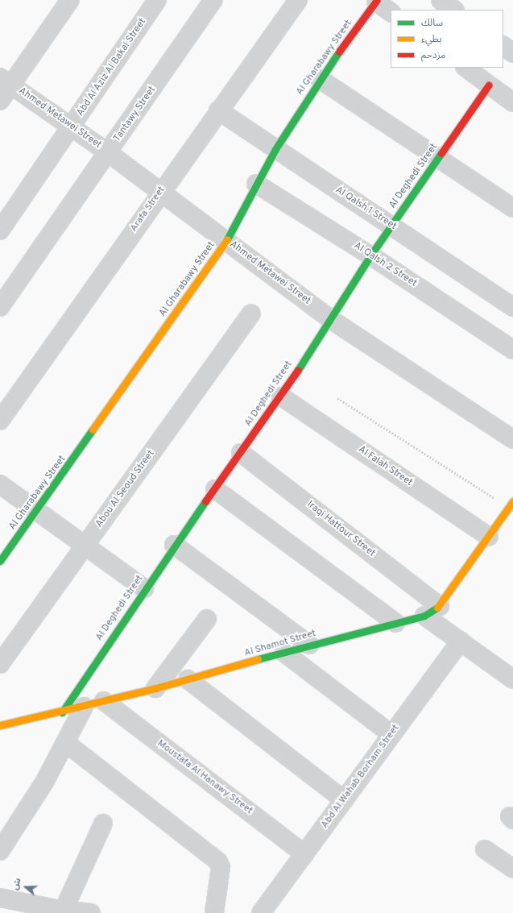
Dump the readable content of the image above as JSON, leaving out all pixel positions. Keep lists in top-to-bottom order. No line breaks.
{"streets":{"street":["Al Gharabawy Street","Abd Al Aziz Al Bakal Street","Tantawy Street","Ahmed Metawei Street","Al Deghedi Street","Al Qalsh 1 Street","Arafa Street","Al Qalsh 2 Street","Al Falah Street","Abou Al Seoud Street","Iraqi Hattour Street","Al Shamot Street","Abd Al Wahab Borham Street","Moustafa Al Hanawy Street"]},"crossings":[["Al Gharabawy Street","Ahmed Metawei Street"],["Al Gharabawy Street","Al Qalsh 1 Street"],["Al Gharabawy Street","Al Qalsh 2 Street"],["Abd Al Aziz Al Bakal Street","Ahmed Metawei Street"],["Tantawy Street","Ahmed Metawei Street"],["Ahmed Metawei Street","Al Deghedi Street"],["Ahmed Metawei Street","Arafa Street"],["Al Deghedi Street","Al Qalsh 1 Street"],["Al Deghedi Street","Al Qalsh 2 Street"],["Al Deghedi Street","Al Falah Street"],["Al Deghedi Street","Iraqi Hattour Street"],["Al Deghedi Street","Al Shamot Street"],["Al Qalsh 1 Street","Arafa Street"],["Al Falah Street","Al Shamot Street"],["Iraqi Hattour Street","Al Shamot Street"],["Al Shamot Street","Moustafa Al Hanawy Street"],["Abd Al Wahab Borham Street","Moustafa Al Hanawy Street"]],"legend":["سالك","بطيء","مزدحم"],"north":"left"}
